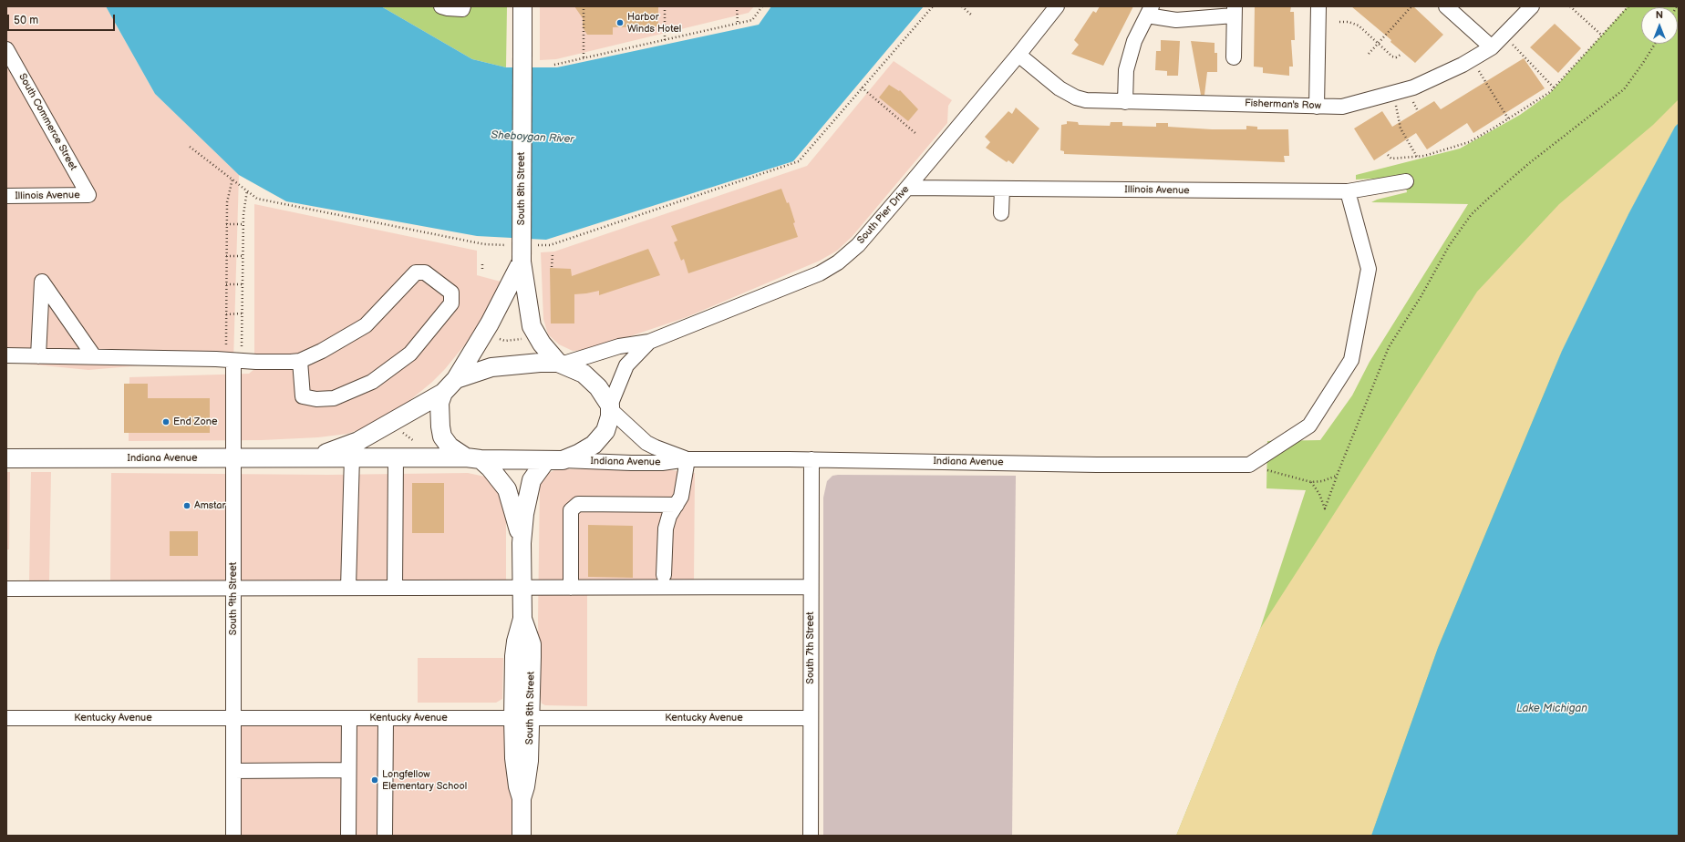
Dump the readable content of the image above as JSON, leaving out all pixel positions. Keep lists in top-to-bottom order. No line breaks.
{"streets":{"main road":["South 8th Street","Indiana Avenue"],"street":["Fisherman's Row","South Commerce Street","Illinois Avenue","South Pier Drive","South 9th Street","South 7th Street","Kentucky Avenue"]},"crossings":[["Fisherman's Row","South Pier Drive"],["South Commerce Street","Illinois Avenue"],["South 8th Street","South Pier Drive"],["South 8th Street","Indiana Avenue"],["South 8th Street","Kentucky Avenue"],["Illinois Avenue","South Pier Drive"],["South Pier Drive","Indiana Avenue"],["Indiana Avenue","South 9th Street"],["Indiana Avenue","South 7th Street"],["South 9th Street","Kentucky Avenue"],["South 7th Street","Kentucky Avenue"]],"water":["Sheboygan River","Lake Michigan"],"places":["Harbor Winds Hotel","End Zone","Amstar","Longfellow Elementary School"],"scale_bar":"50 m","north":"top"}
